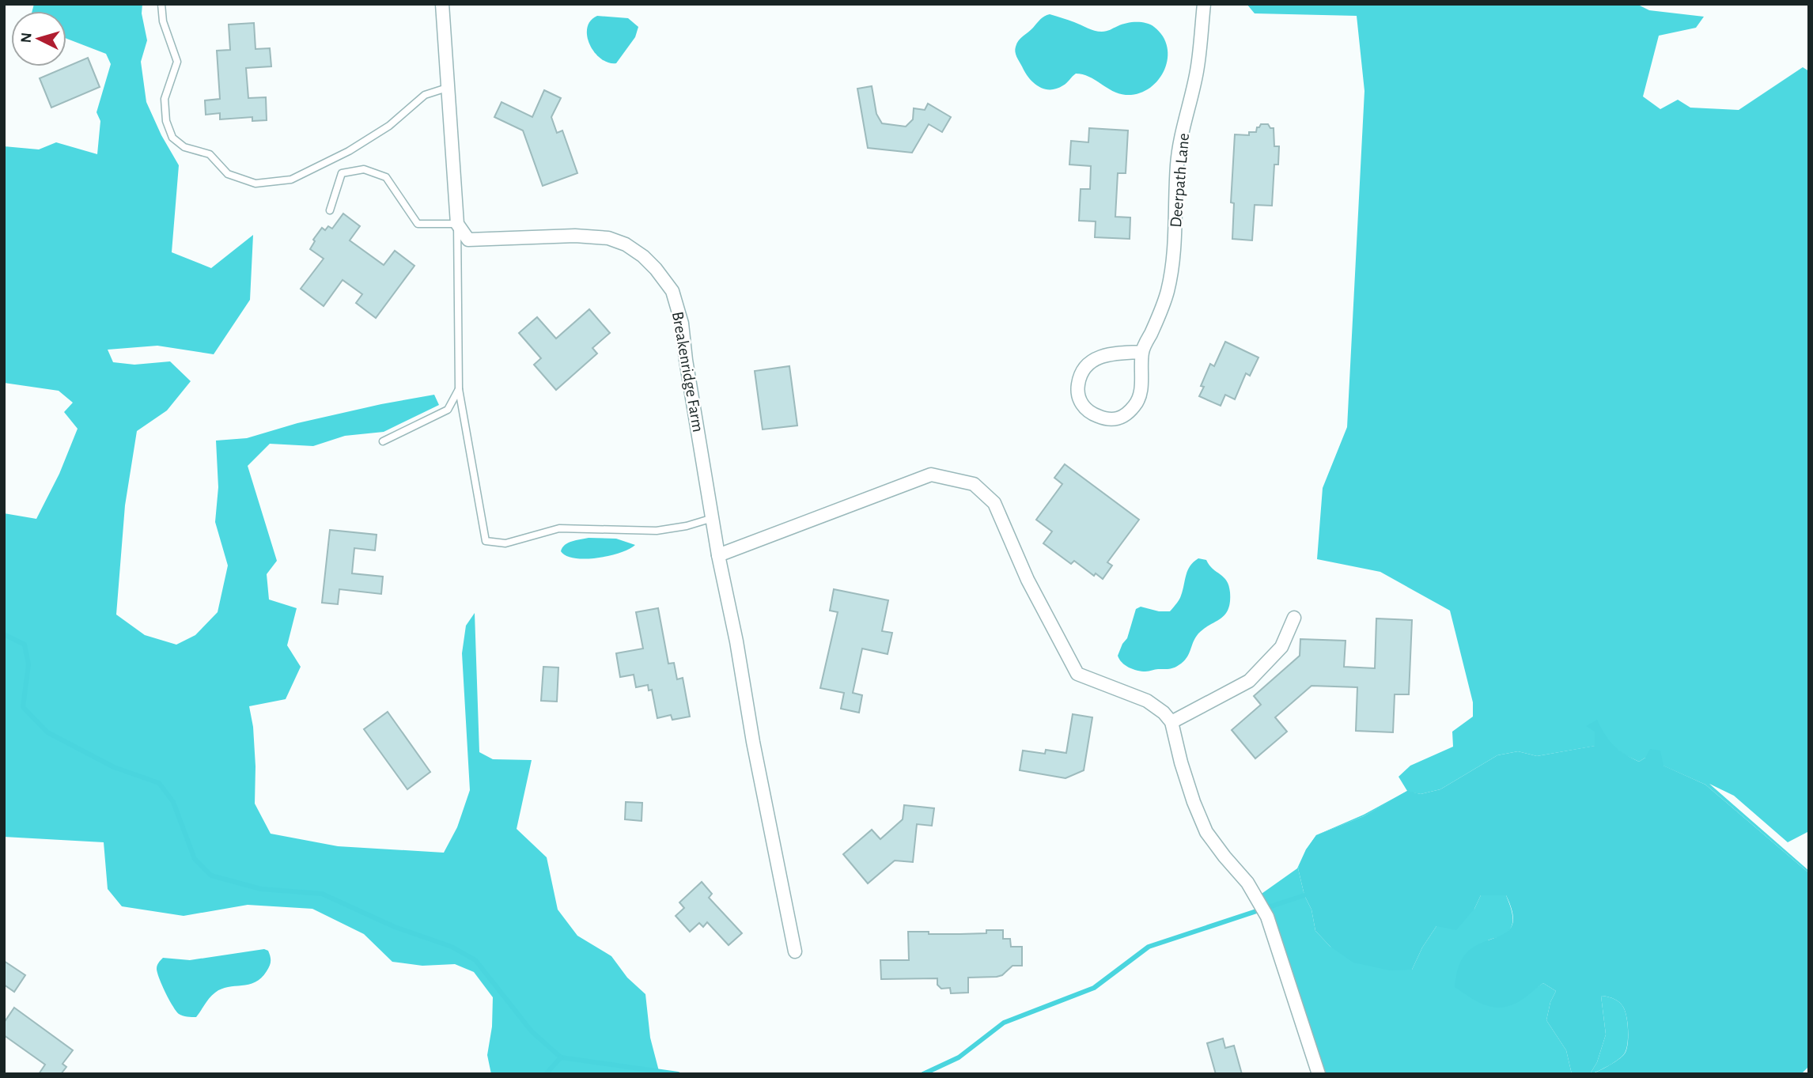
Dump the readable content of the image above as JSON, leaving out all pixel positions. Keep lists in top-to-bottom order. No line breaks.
{"streets":{"street":["Deerpath Lane","Breakenridge Farm"]},"north":"left"}
